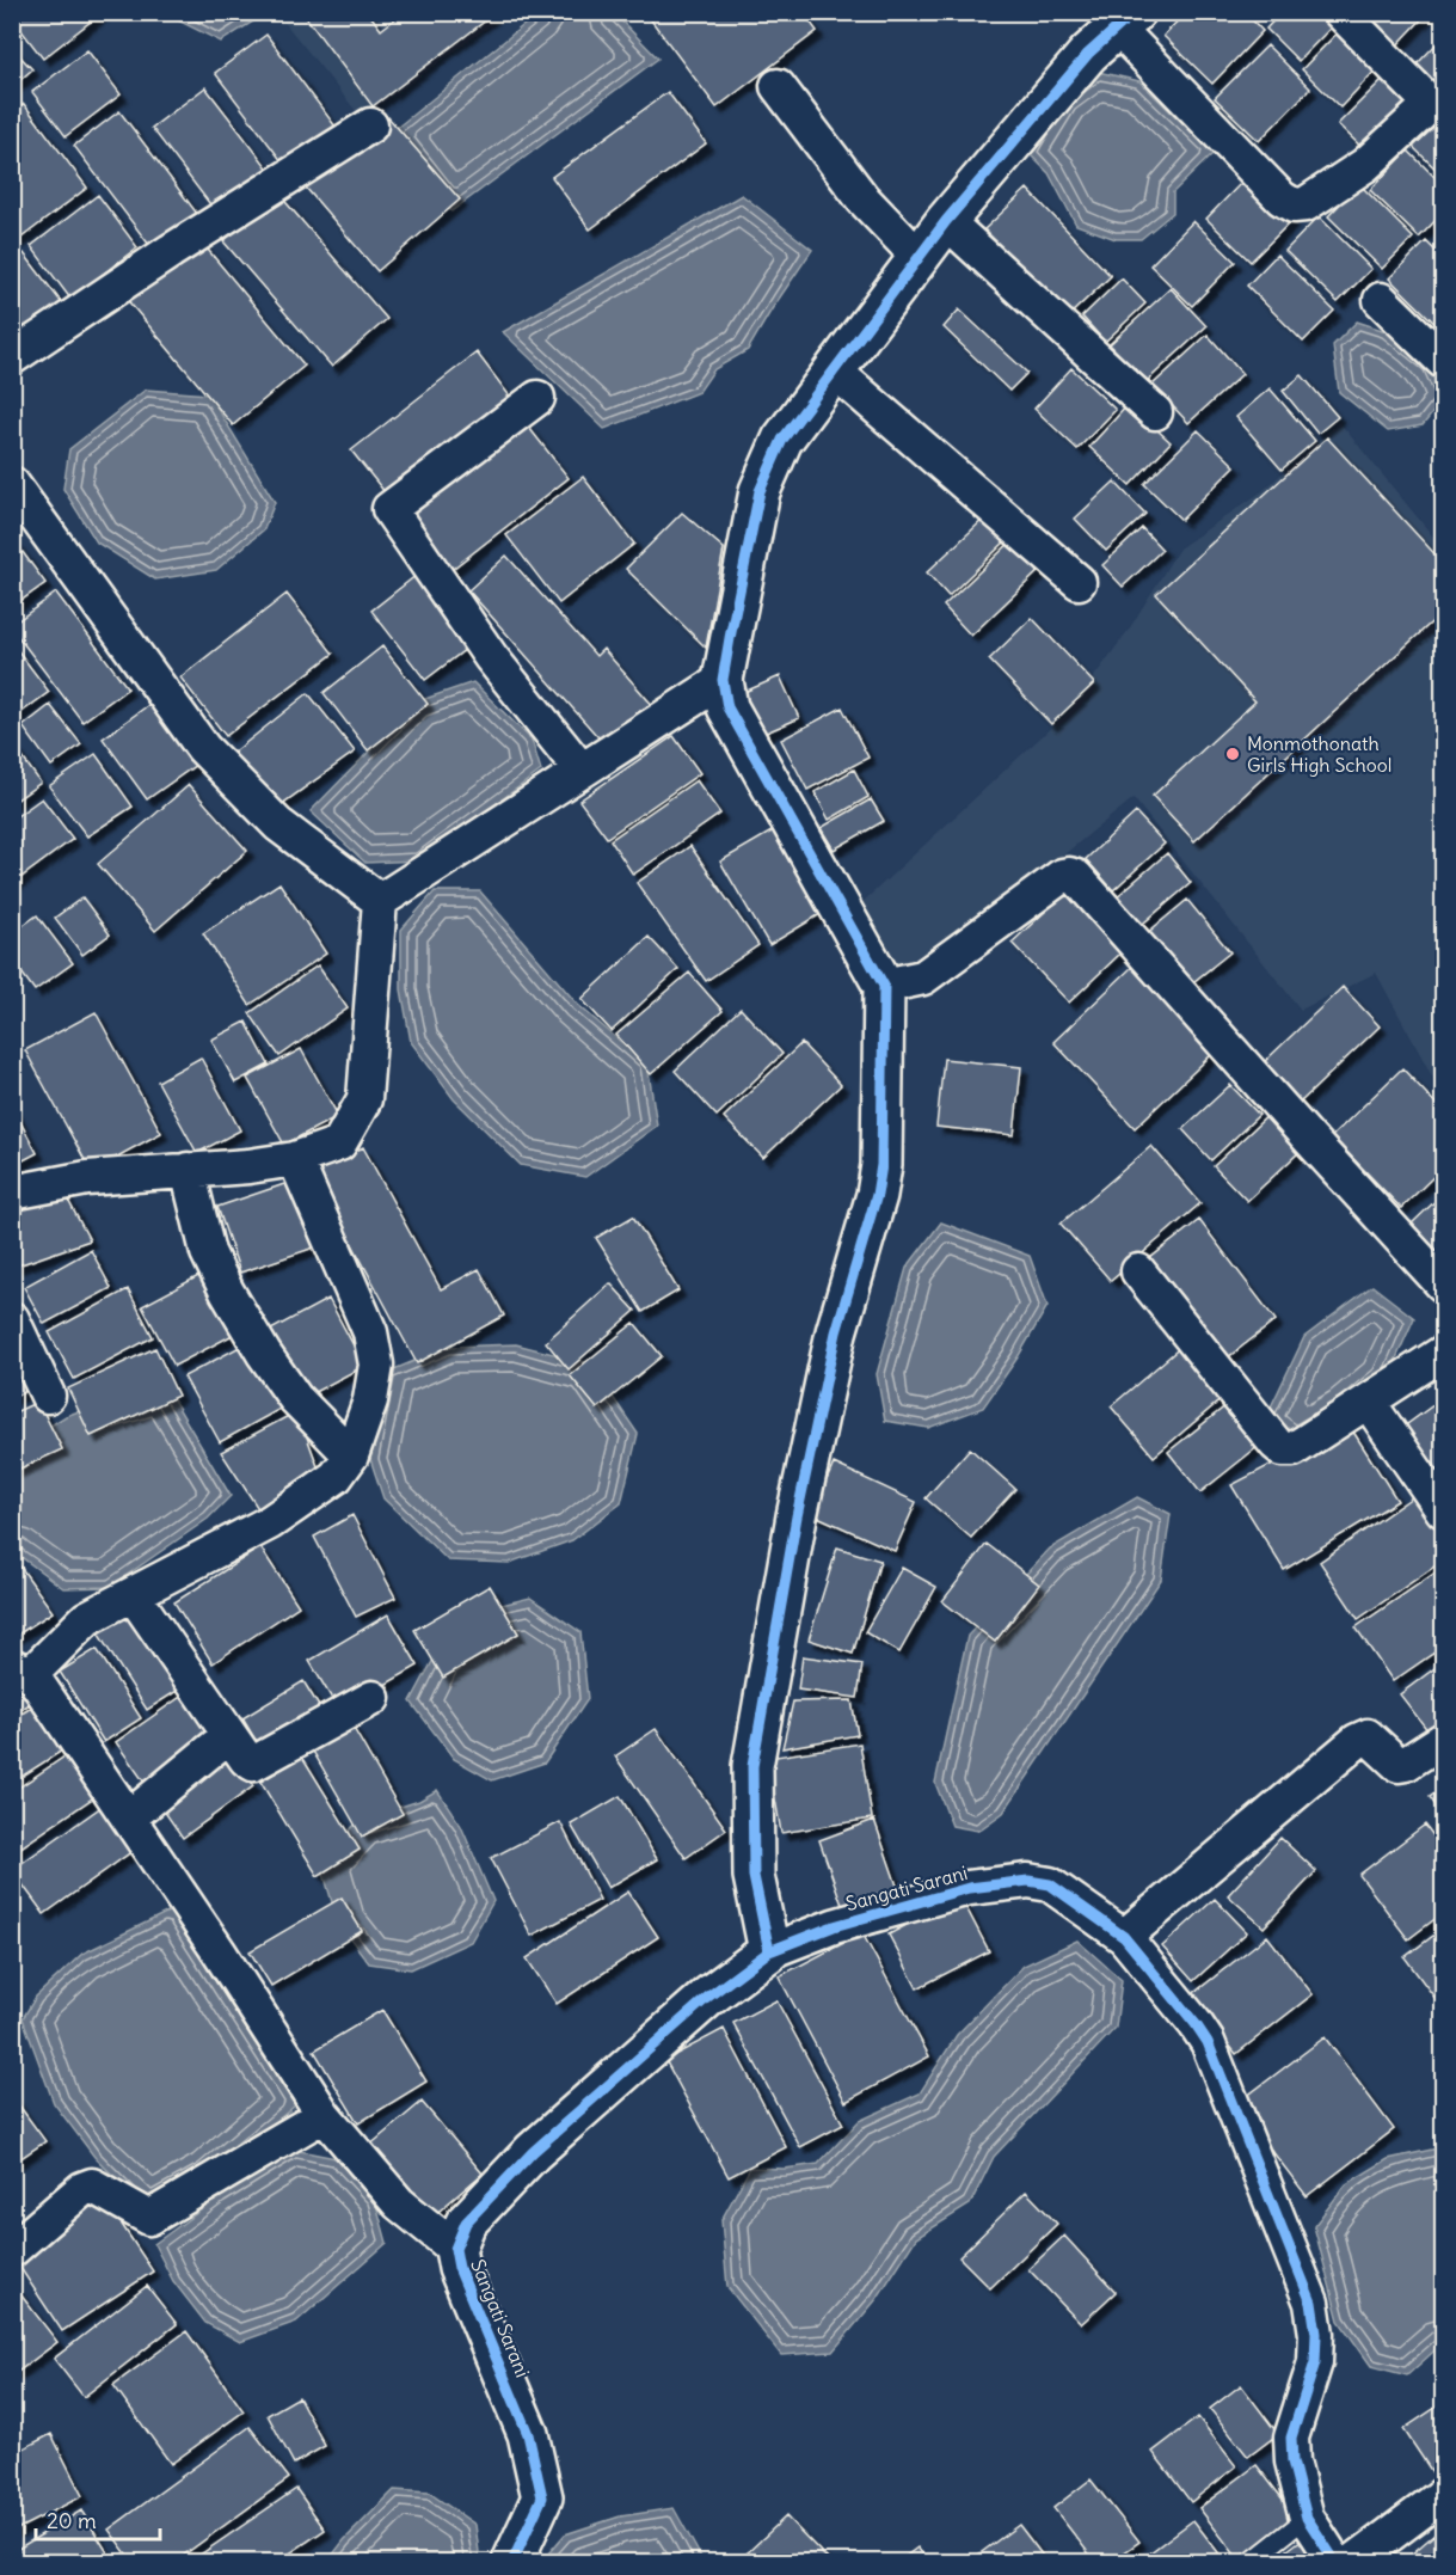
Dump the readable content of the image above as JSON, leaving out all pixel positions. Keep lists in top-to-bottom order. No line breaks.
{"streets":{"street":["Sangati Sarani"]},"places":["Monmothonath Girls High School"],"scale_bar":"20 m"}
